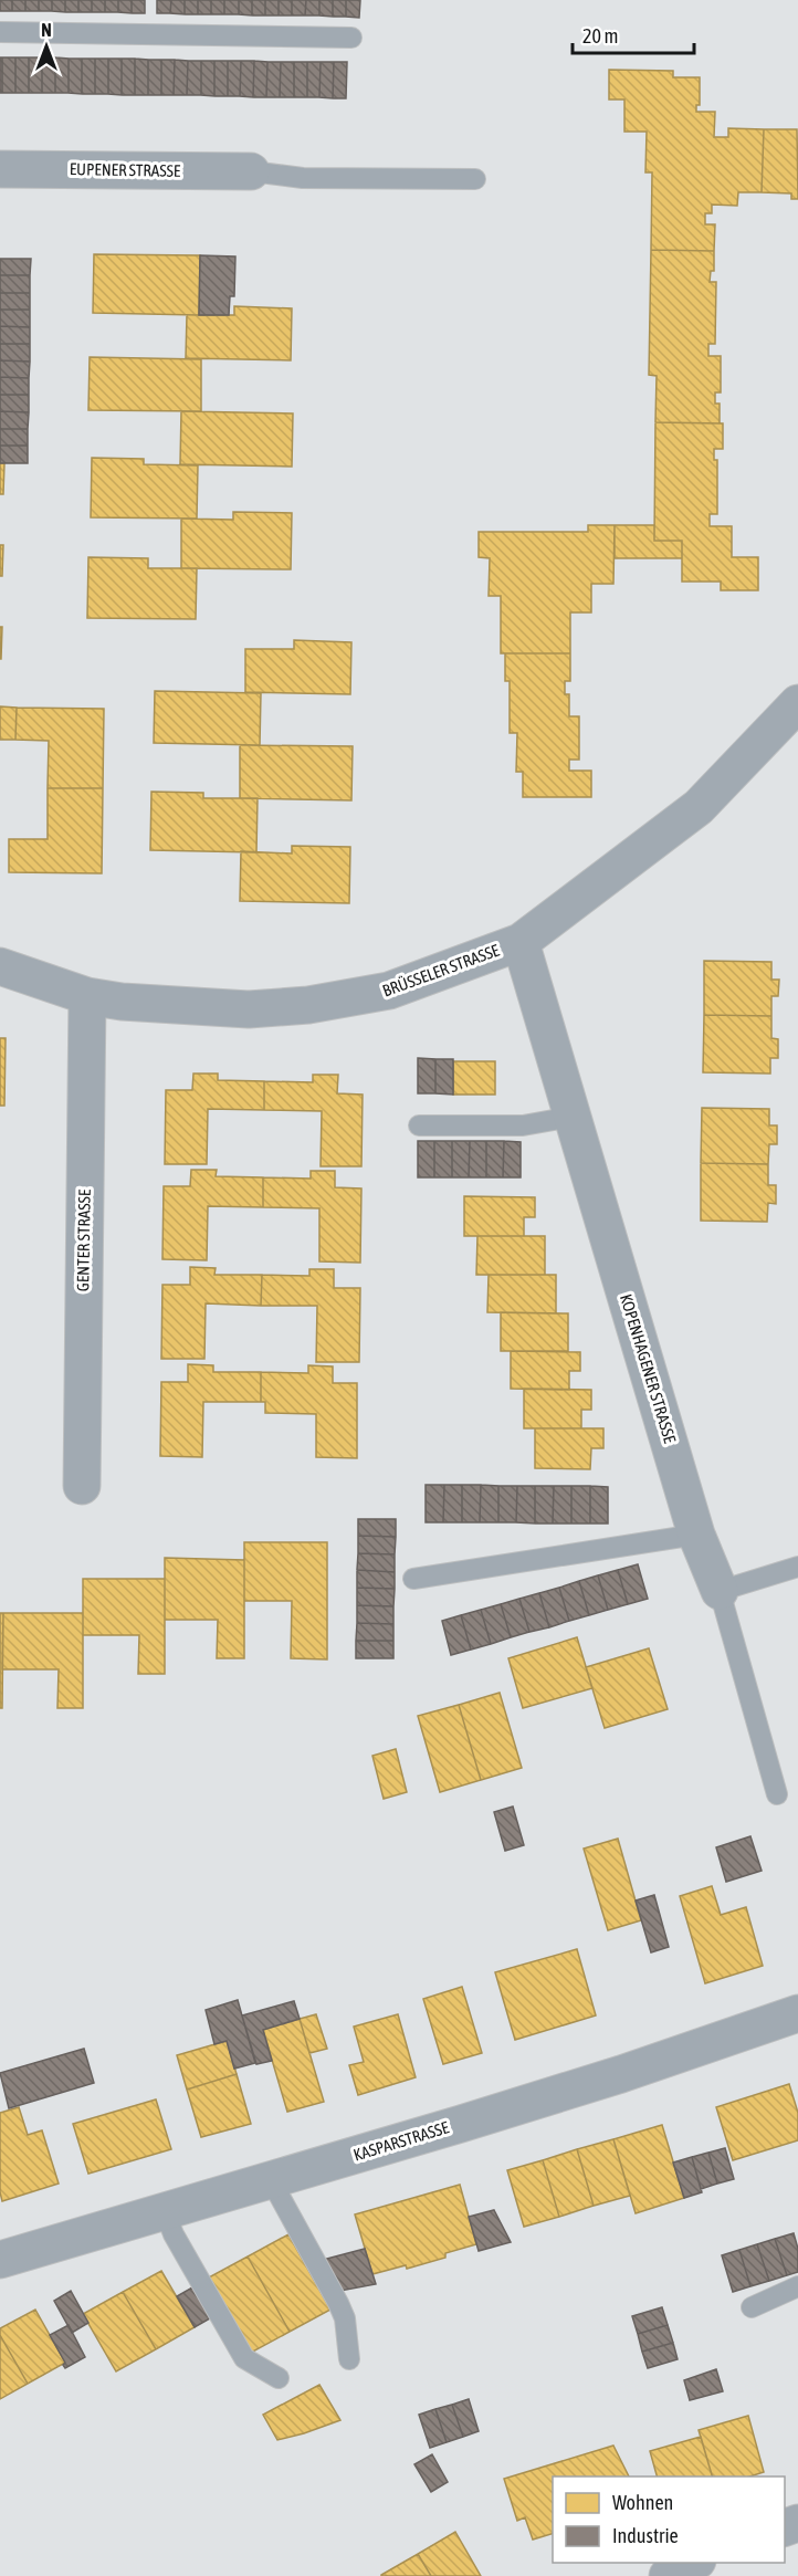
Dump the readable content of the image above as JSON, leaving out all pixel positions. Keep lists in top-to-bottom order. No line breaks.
{"streets":{"street":["EUPENER STRASSE","BRÜSSELER STRASSE","GENTER STRASSE","KOPENHAGENER STRASSE","KASPARSTRASSE"]},"crossings":[["BRÜSSELER STRASSE","GENTER STRASSE"],["BRÜSSELER STRASSE","KOPENHAGENER STRASSE"]],"legend":["Wohnen","Industrie"],"scale_bar":"20 m","north":"top"}
